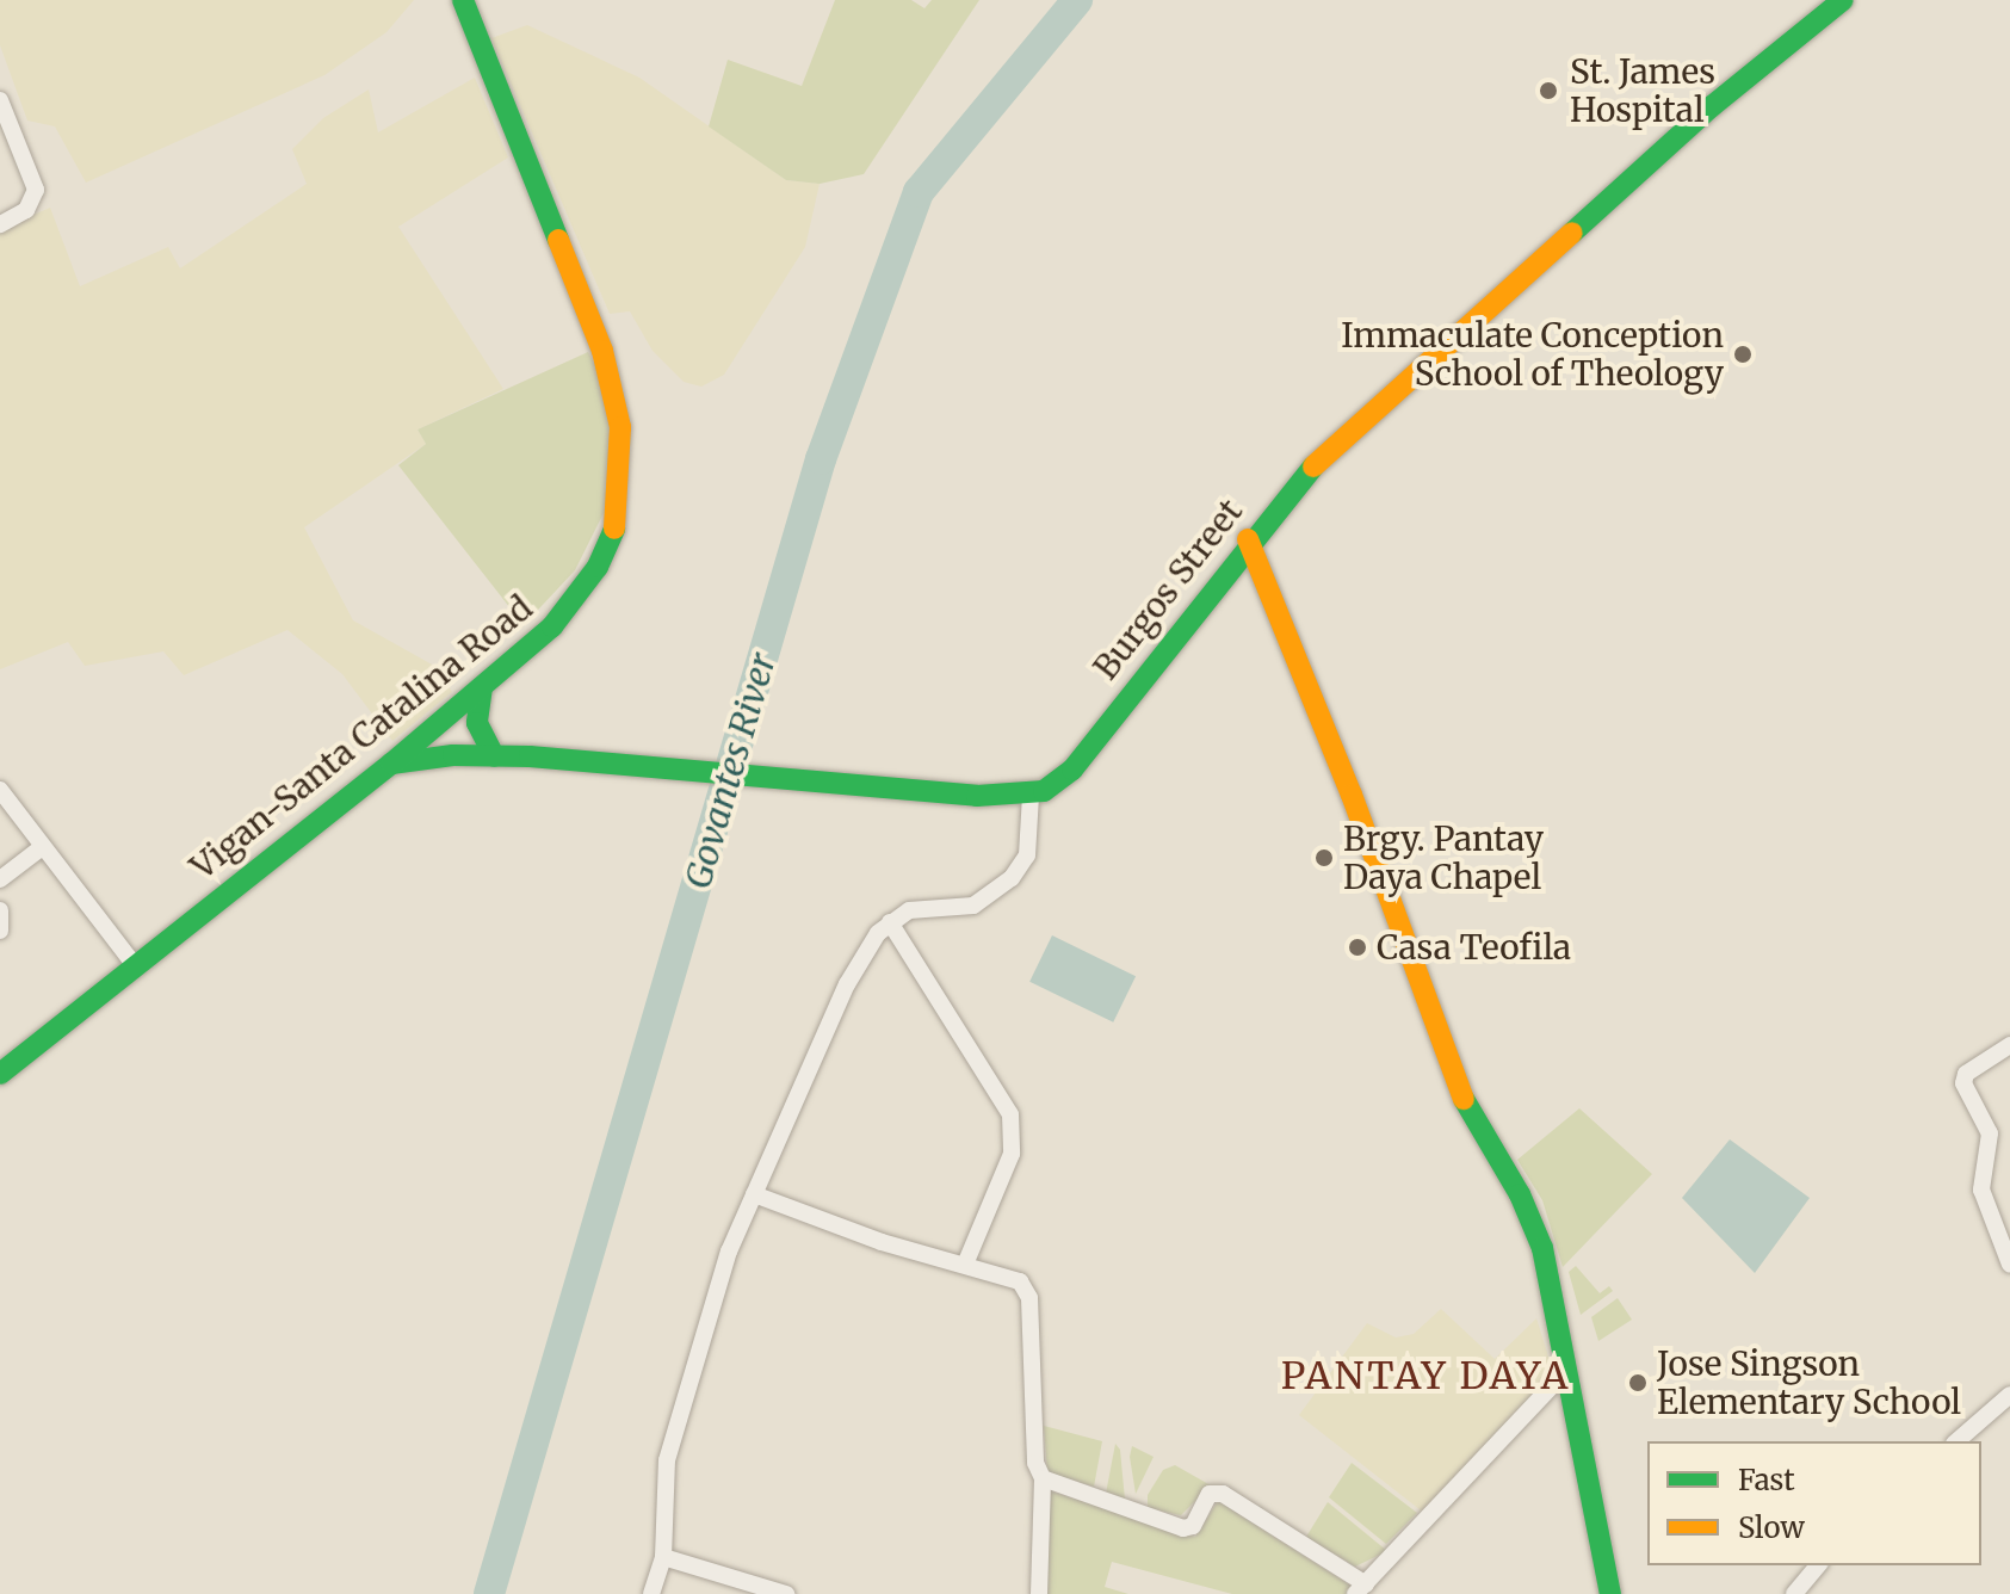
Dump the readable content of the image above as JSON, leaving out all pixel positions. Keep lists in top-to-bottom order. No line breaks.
{"streets":{"main road":["Burgos Street","Vigan-Santa Catalina Road"]},"districts":["PANTAY DAYA"],"water":["Govantes River"],"places":["St. James Hospital","Immaculate Conception School of Theology","Brgy. Pantay Daya Chapel","Casa Teofila","Jose Singson Elementary School"],"legend":["Fast","Slow"]}
